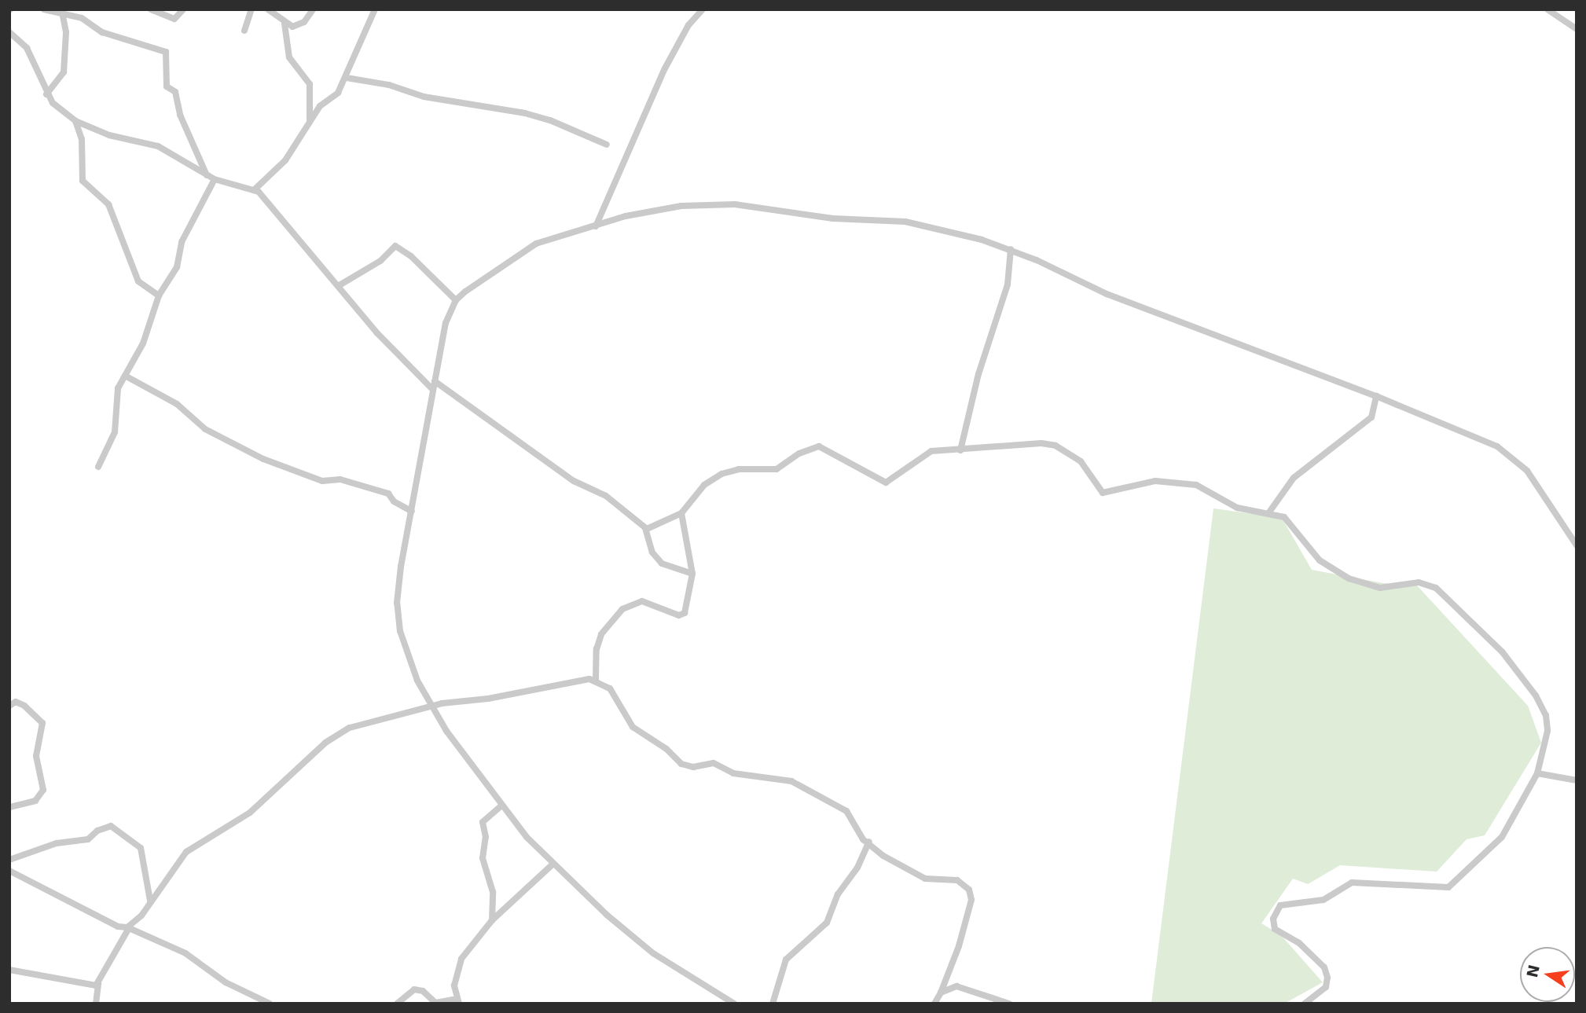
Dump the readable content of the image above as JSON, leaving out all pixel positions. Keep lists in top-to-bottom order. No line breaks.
{"north":"left"}
